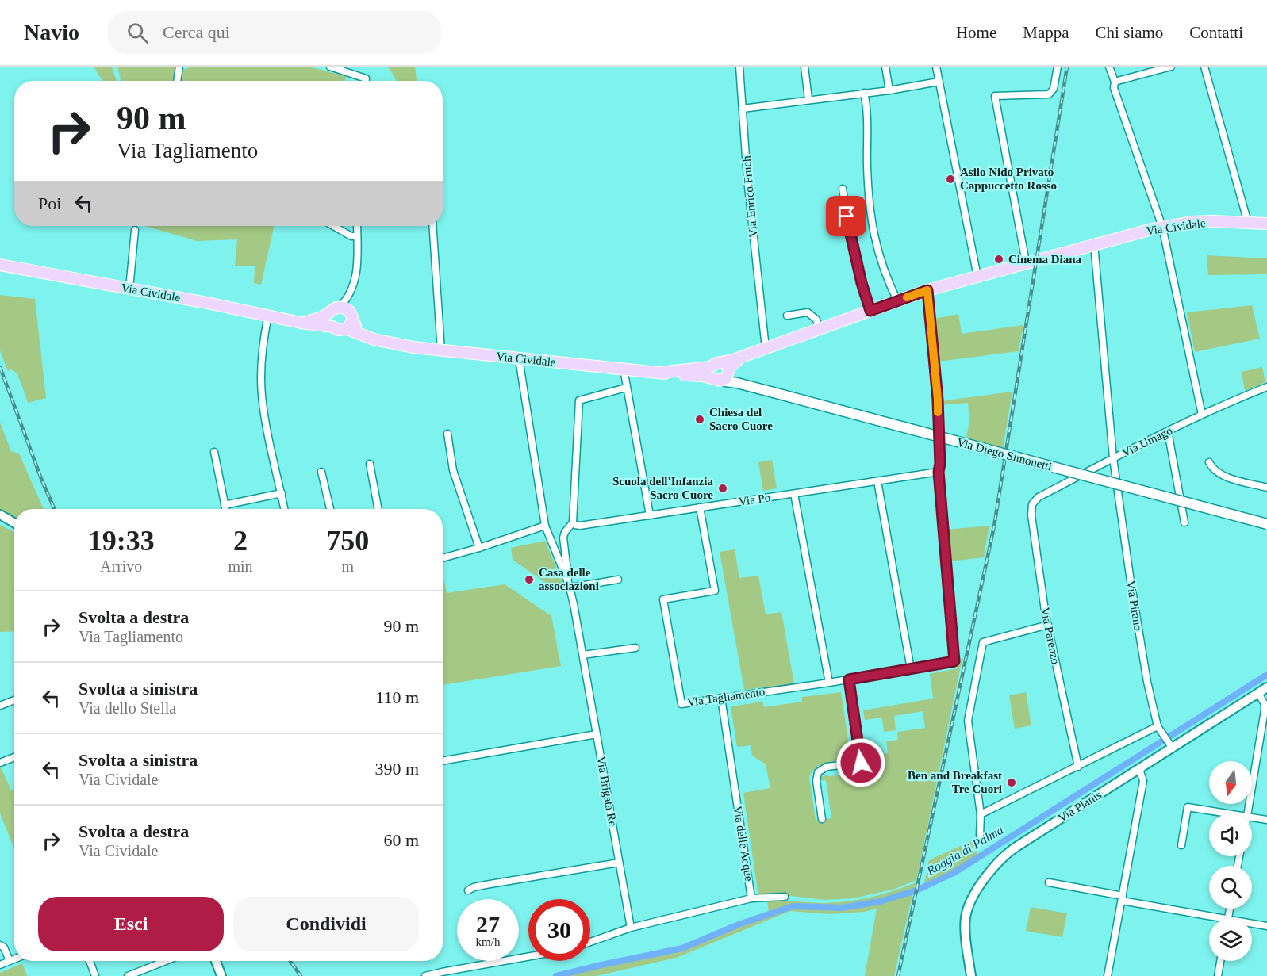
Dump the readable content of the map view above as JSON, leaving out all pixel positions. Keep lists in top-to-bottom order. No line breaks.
{"streets":{"main road":["Via Cividale","Via Diego Simonetti"],"street":["Via Enrico Fruch","Via Umago","Via Po","Via Pirano","Via Parenzo","Via Tagliamento","Via Brigata Re","Via Planis","Via delle Acque"]},"crossings":[["Via Enrico Fruch","Via Cividale"],["Via Cividale","Via Diego Simonetti"],["Via Cividale","Via Pirano"],["Via Cividale","Via Brigata Re"],["Via Umago","Via Pirano"],["Via Umago","Via Parenzo"],["Via Po","Via Tagliamento"],["Via Pirano","Via Planis"],["Via Tagliamento","Via delle Acque"],["Via Brigata Re","Via delle Acque"]],"water":["Roggia di Palma"],"places":["Asilo Nido Privato Cappuccetto Rosso","Cinema Diana","Chiesa del Sacro Cuore","Scuola dell'Infanzia Sacro Cuore","Casa delle associazioni","Ben and Breakfast Tre Cuori"],"north":"bottom","page":{"header":"Navio","search":"Cerca qui","nav":["Home","Mappa","Chi siamo","Contatti"],"turn":["90 m","Via Tagliamento"],"then":"Poi","eta":["19:33","Arrivo","2","min","750","m"],"list":[{"name":"Svolta a destra","note":"Via Tagliamento","value":"90 m"},{"name":"Svolta a sinistra","note":"Via dello Stella","value":"110 m"},{"name":"Svolta a sinistra","note":"Via Cividale","value":"390 m"},{"name":"Svolta a destra","note":"Via Cividale","value":"60 m"}],"buttons":["Esci","Condividi"],"speed":"27 km/h","limit":"30"}}
